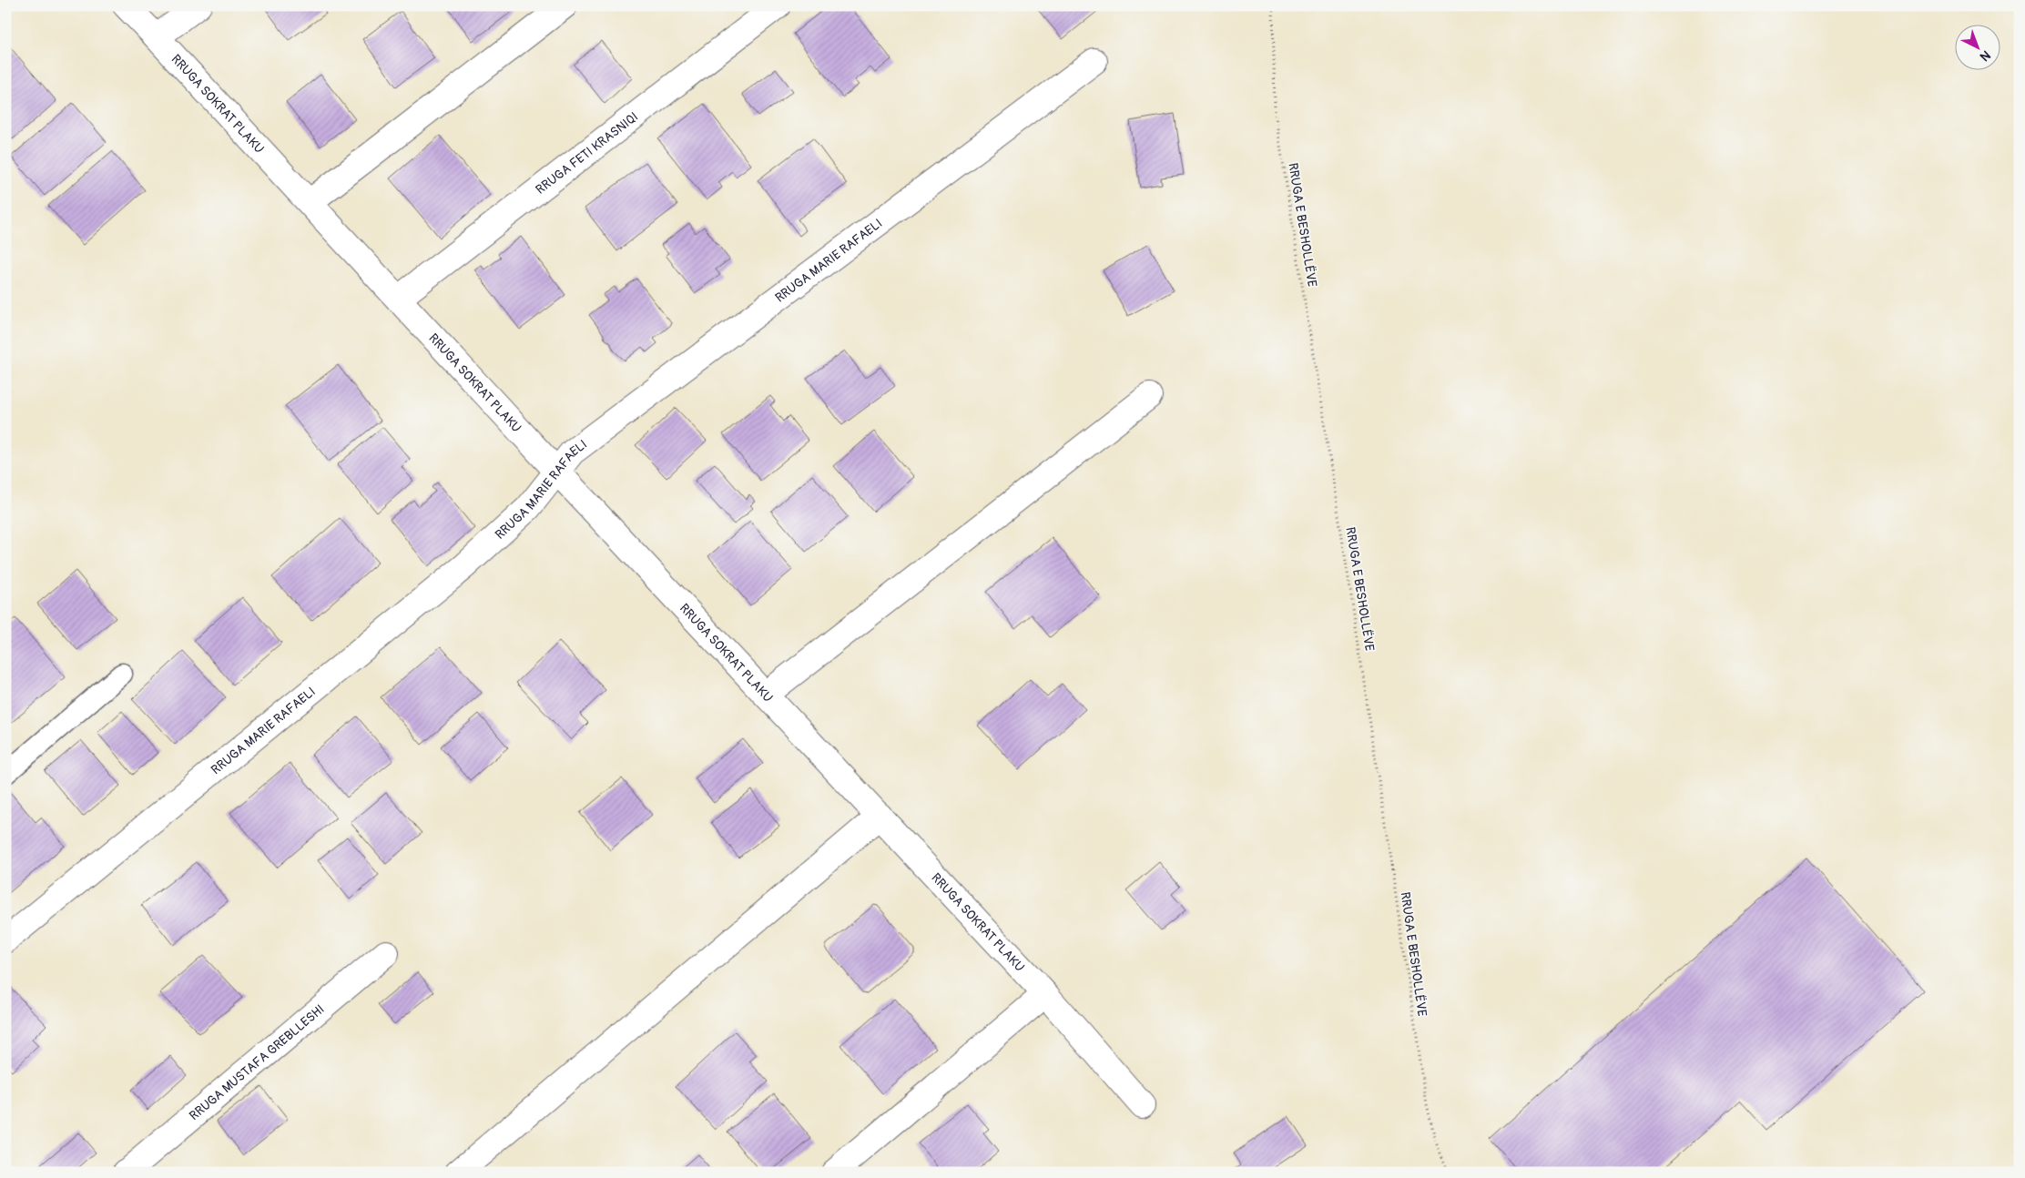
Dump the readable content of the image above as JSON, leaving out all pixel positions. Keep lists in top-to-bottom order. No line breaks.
{"streets":{"street":["RRUGA SOKRAT PLAKU","RRUGA FETI KRASNIQI","RRUGA MARIE RAFAELI","RRUGA MUSTAFA GREBLLESHI"],"path":["RRUGA E BESHOLLËVE"]},"crossings":[["RRUGA SOKRAT PLAKU","RRUGA FETI KRASNIQI"],["RRUGA SOKRAT PLAKU","RRUGA MARIE RAFAELI"]],"north":"bottom right"}
